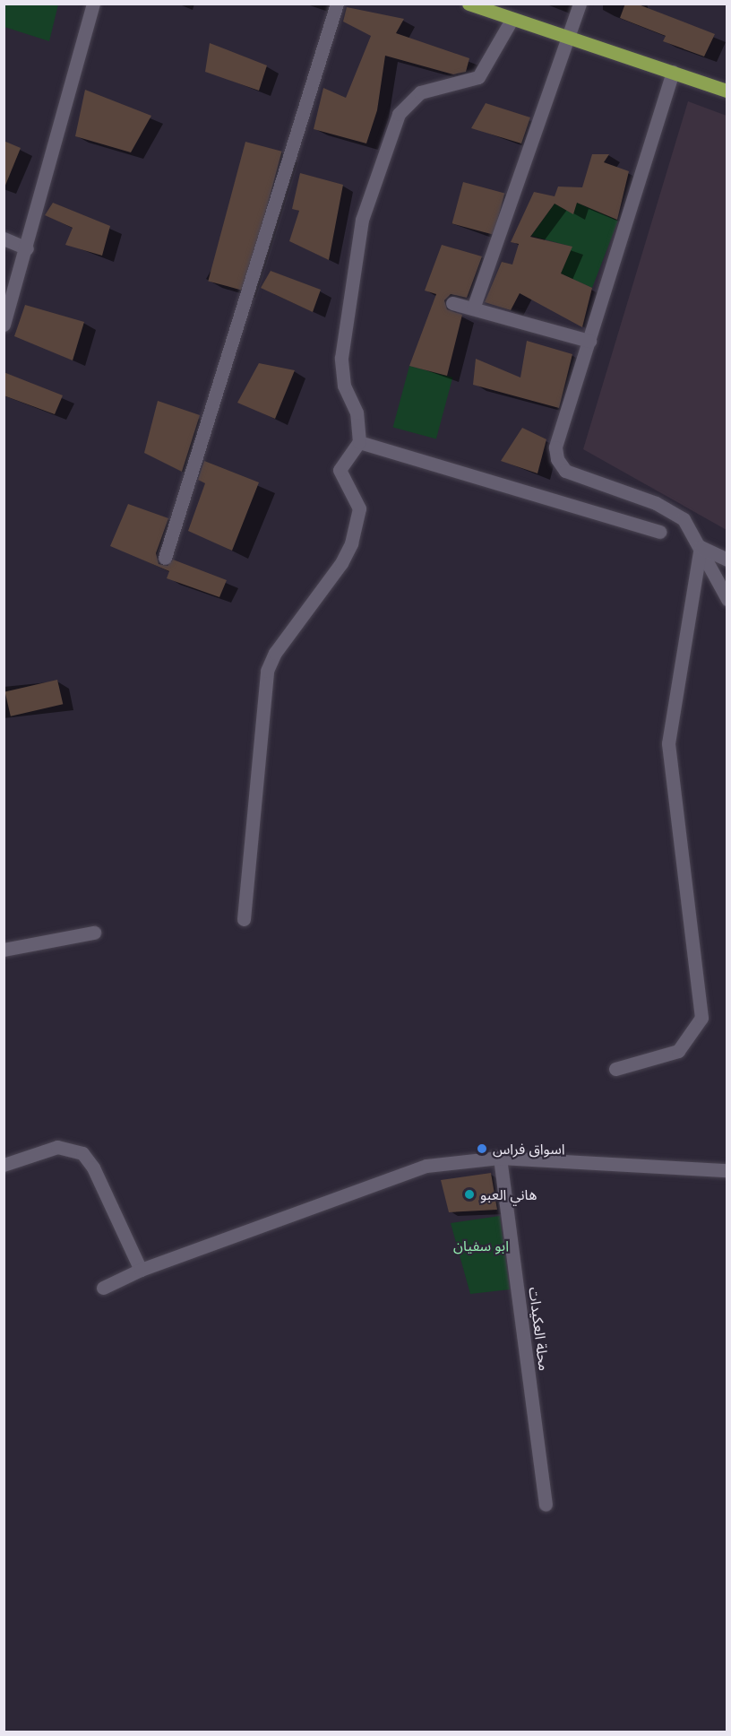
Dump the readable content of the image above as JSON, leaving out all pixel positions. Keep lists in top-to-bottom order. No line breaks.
{"streets":{"street":["محلة العكيدات"]},"parks":["ابو سفيان"],"places":["اسواق فراس","هاني العبو"]}
